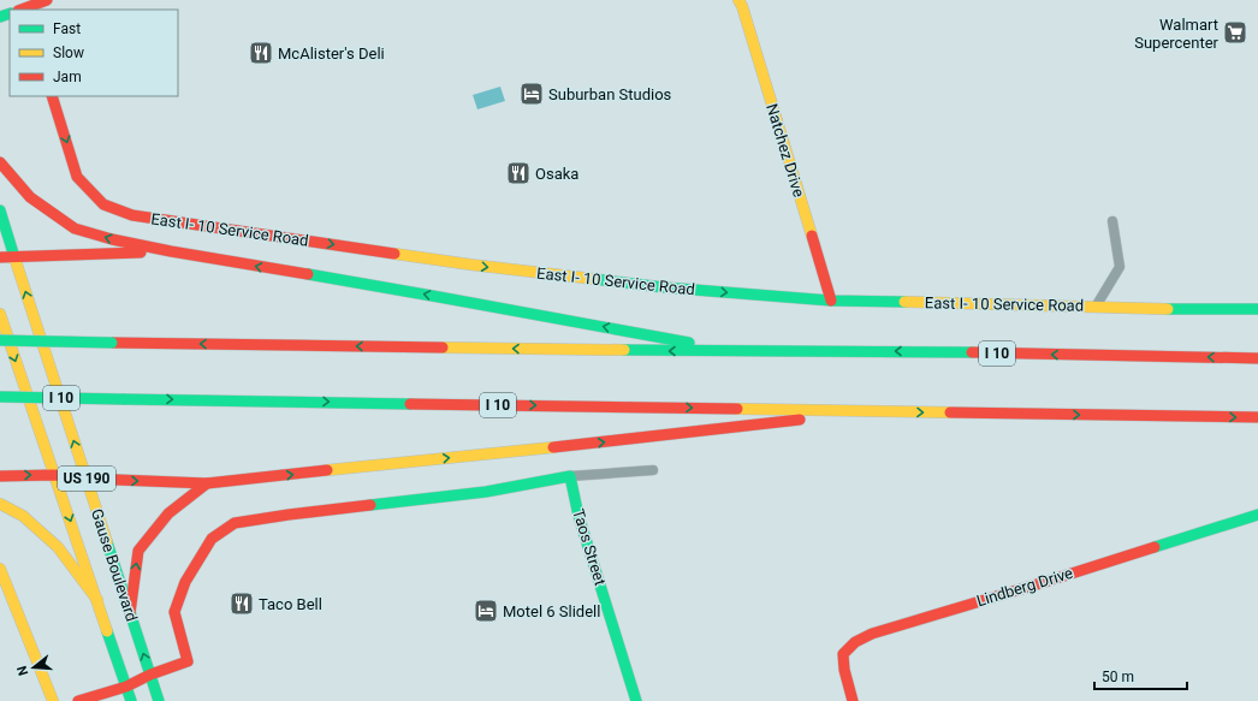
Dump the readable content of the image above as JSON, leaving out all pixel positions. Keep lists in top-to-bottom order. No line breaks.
{"streets":{"main road":["Natchez Drive","East I- 10 Service Road","I 10","US 190","Taos Street","Gause Boulevard","Lindberg Drive"]},"crossings":[["Natchez Drive","East I- 10 Service Road"]],"places":{"supermarket":["Walmart Supercenter"],"restaurant":["McAlister's Deli","Osaka","Taco Bell"],"hotel":["Suburban Studios","Motel 6 Slidell"]},"legend":["Fast","Slow","Jam"],"scale_bar":"50 m","north":"left"}
